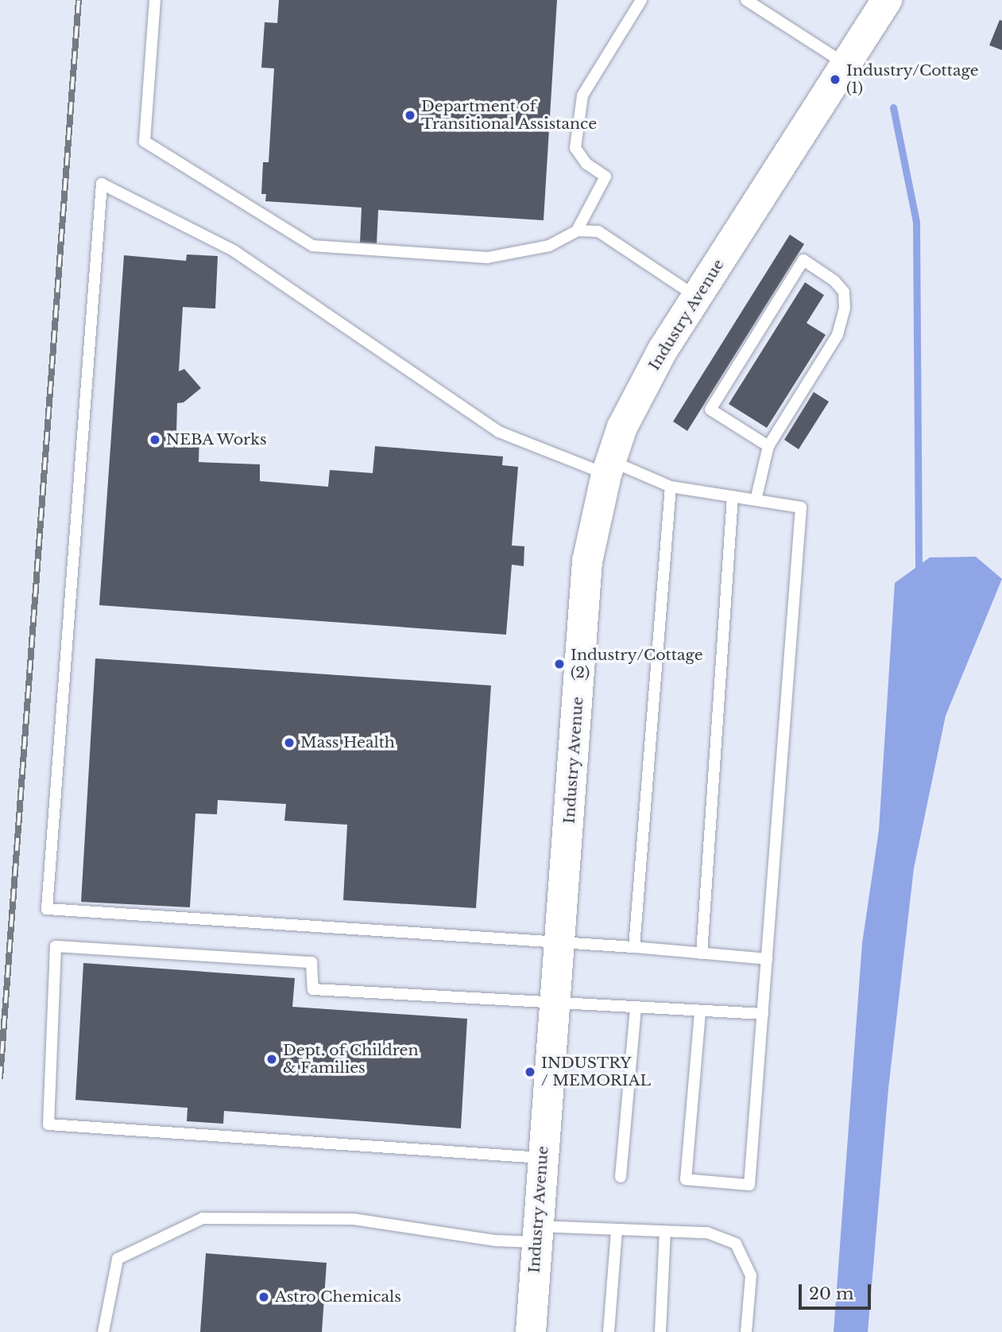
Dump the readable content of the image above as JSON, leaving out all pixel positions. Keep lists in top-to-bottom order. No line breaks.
{"streets":{"street":["Industry Avenue"]},"places":["Industry/Cottage (1)","Department of Transitional Assistance","NEBA Works","Industry/Cottage (2)","Mass Health","Dept. of Children & Families","INDUSTRY / MEMORIAL","Astro Chemicals"],"scale_bar":"20 m"}
